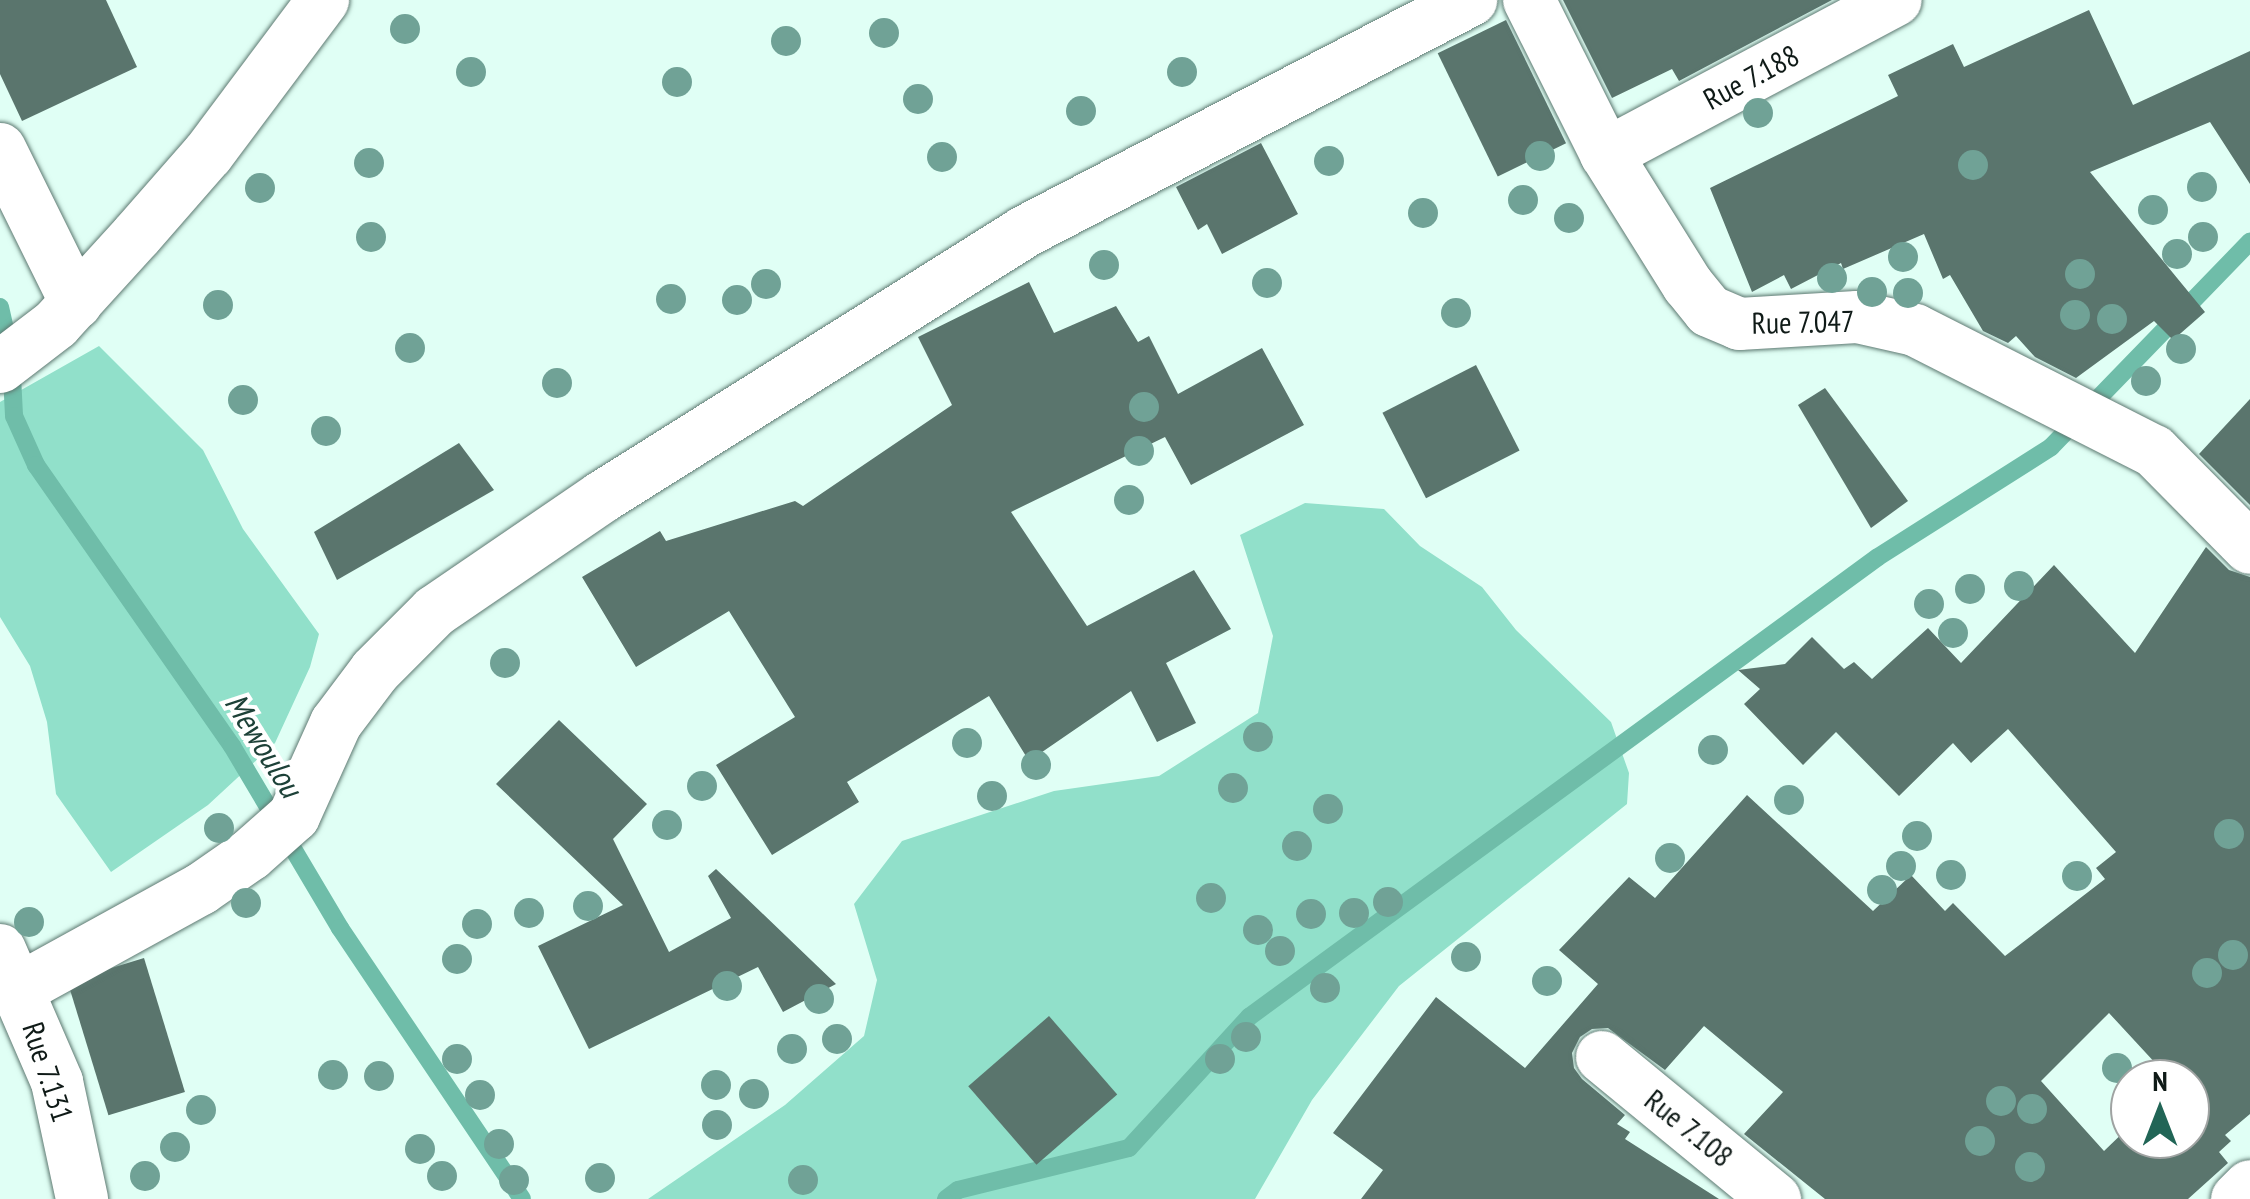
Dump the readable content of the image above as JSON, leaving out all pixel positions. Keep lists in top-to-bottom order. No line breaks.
{"streets":{"street":["Rue 7.188","Rue 7.047","Rue 7.131","Rue 7.108"]},"crossings":[["Rue 7.188","Rue 7.047"]],"water":["Mewoulou"],"north":"top"}
